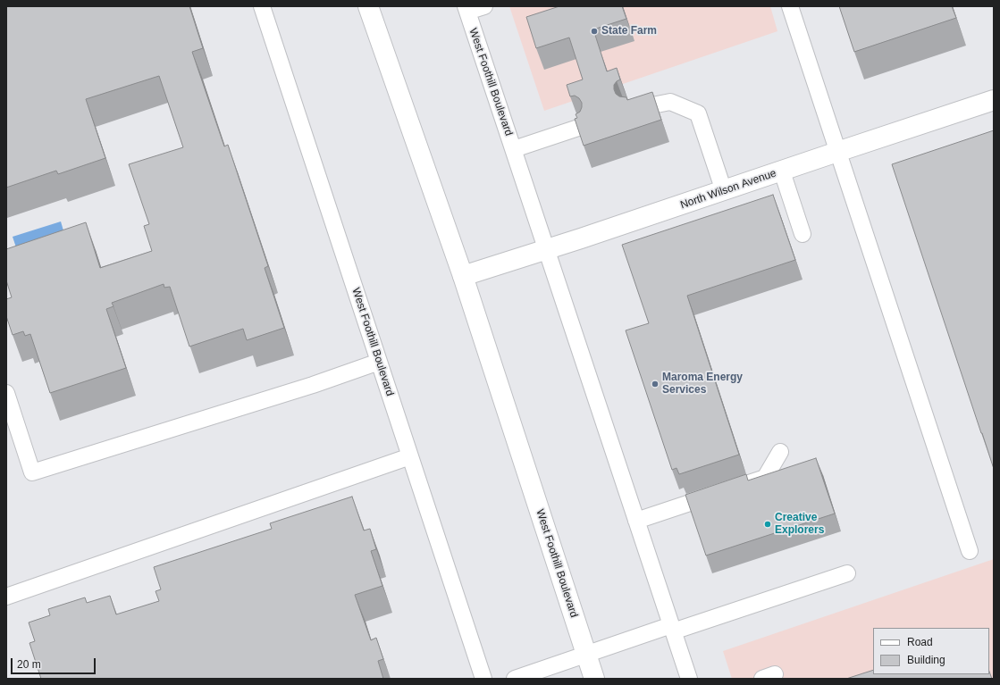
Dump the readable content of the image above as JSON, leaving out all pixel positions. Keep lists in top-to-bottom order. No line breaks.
{"streets":{"main road":["West Foothill Boulevard","North Wilson Avenue"]},"crossings":[["West Foothill Boulevard","North Wilson Avenue"]],"places":["State Farm","Maroma Energy Services","Creative Explorers"],"legend":["Road","Building"],"scale_bar":"20 m"}
